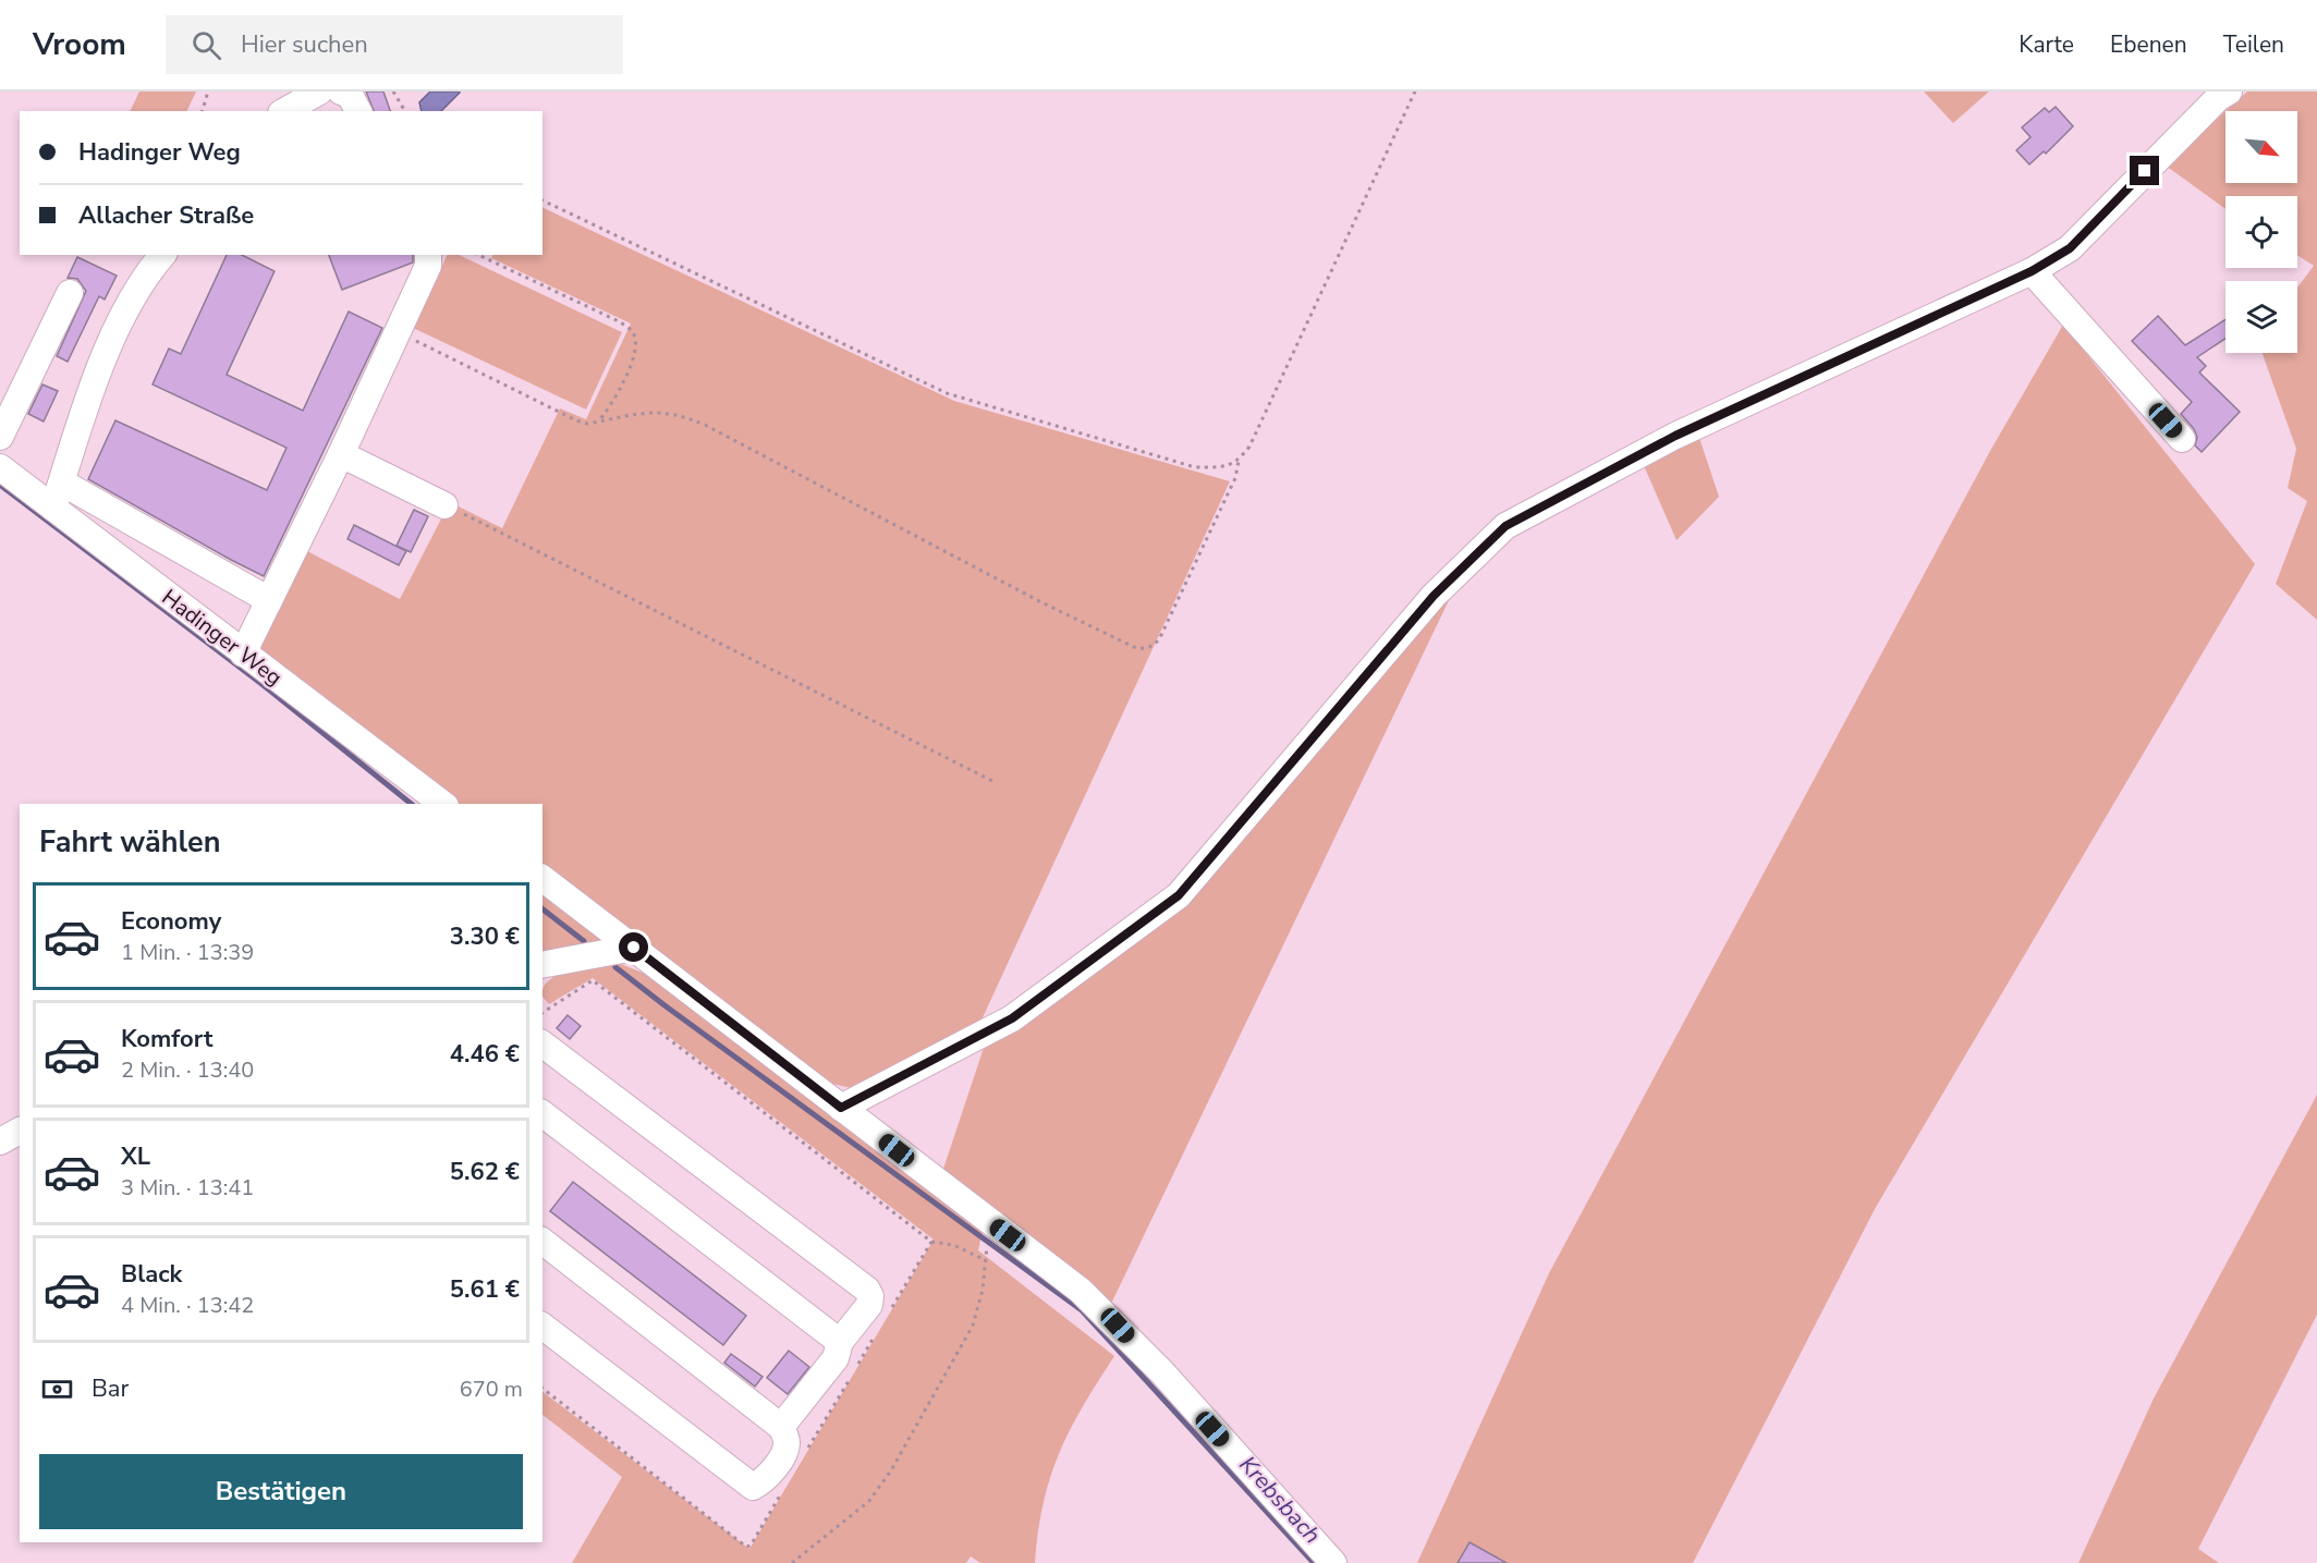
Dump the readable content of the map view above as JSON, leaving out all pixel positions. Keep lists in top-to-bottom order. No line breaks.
{"streets":{"street":["Hadinger Weg"]},"water":["Krebsbach"],"north":"bottom right","page":{"header":"Vroom","search":"Hier suchen","nav":["Karte","Ebenen","Teilen"],"banner":["Hadinger Weg","Allacher Straße"],"heading":"Fahrt wählen","list":[{"name":"Economy","note":"1 Min. · 13:39","value":"3.30 €"},{"name":"Komfort","note":"2 Min. · 13:40","value":"4.46 €"},{"name":"XL","note":"3 Min. · 13:41","value":"5.62 €"},{"name":"Black","note":"4 Min. · 13:42","value":"5.61 €"}],"pay":["Bar","670 m"],"buttons":"Bestätigen"}}
